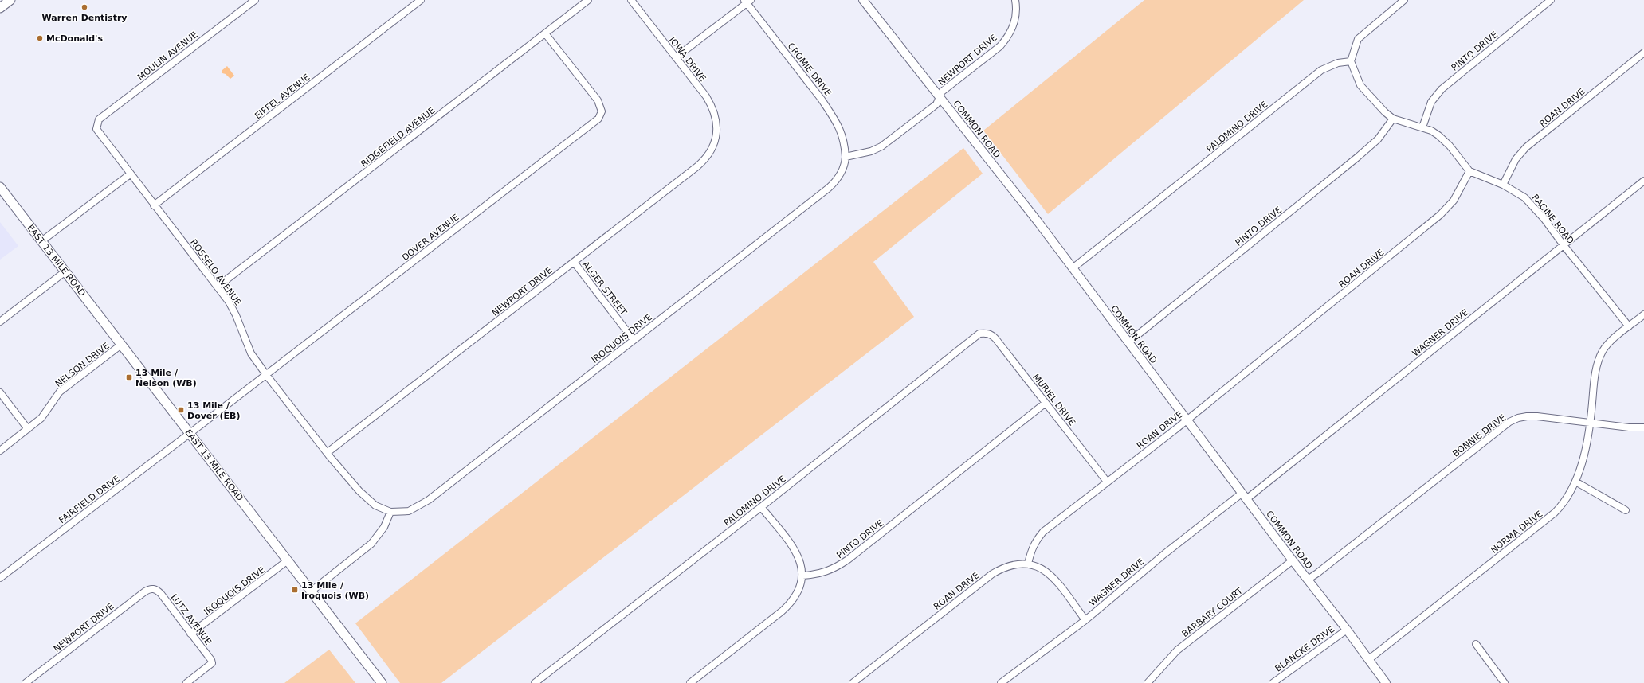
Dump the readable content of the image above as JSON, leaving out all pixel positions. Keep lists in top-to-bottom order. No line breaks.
{"streets":{"main road":["EAST 13 MILE ROAD"],"street":["PINTO DRIVE","MOULIN AVENUE","IOWA DRIVE","NEWPORT DRIVE","CROMIE DRIVE","EIFFEL AVENUE","ROAN DRIVE","PALOMINO DRIVE","COMMON ROAD","RIDGEFIELD AVENUE","RACINE ROAD","DOVER AVENUE","ROSSELO AVENUE","ALGER STREET","WAGNER DRIVE","IROQUOIS DRIVE","NELSON DRIVE","MURIEL DRIVE","BONNIE DRIVE","FAIRFIELD DRIVE","NORMA DRIVE","BARBARY COURT","LUTZ AVENUE","BLANCKE DRIVE"]},"crossings":[["PINTO DRIVE","COMMON ROAD"],["PINTO DRIVE","MURIEL DRIVE"],["MOULIN AVENUE","ROSSELO AVENUE"],["IOWA DRIVE","NEWPORT DRIVE"],["NEWPORT DRIVE","COMMON ROAD"],["NEWPORT DRIVE","ROSSELO AVENUE"],["NEWPORT DRIVE","ALGER STREET"],["NEWPORT DRIVE","LUTZ AVENUE"],["CROMIE DRIVE","IROQUOIS DRIVE"],["EIFFEL AVENUE","ROSSELO AVENUE"],["ROAN DRIVE","COMMON ROAD"],["ROAN DRIVE","RACINE ROAD"],["ROAN DRIVE","MURIEL DRIVE"],["PALOMINO DRIVE","COMMON ROAD"],["PALOMINO DRIVE","MURIEL DRIVE"],["COMMON ROAD","WAGNER DRIVE"],["COMMON ROAD","BONNIE DRIVE"],["COMMON ROAD","NORMA DRIVE"],["COMMON ROAD","BARBARY COURT"],["COMMON ROAD","BLANCKE DRIVE"],["RIDGEFIELD AVENUE","DOVER AVENUE"],["RIDGEFIELD AVENUE","ROSSELO AVENUE"],["RACINE ROAD","WAGNER DRIVE"],["DOVER AVENUE","EAST 13 MILE ROAD"],["DOVER AVENUE","ROSSELO AVENUE"],["DOVER AVENUE","FAIRFIELD DRIVE"],["EAST 13 MILE ROAD","IROQUOIS DRIVE"],["EAST 13 MILE ROAD","NELSON DRIVE"],["EAST 13 MILE ROAD","FAIRFIELD DRIVE"],["ROSSELO AVENUE","IROQUOIS DRIVE"],["ALGER STREET","IROQUOIS DRIVE"],["IROQUOIS DRIVE","LUTZ AVENUE"],["BONNIE DRIVE","NORMA DRIVE"]],"places":{"other":["Warren Dentistry","McDonald's"],"transit":["13 Mile / Nelson (WB)","13 Mile / Dover (EB)","13 Mile / Iroquois (WB)"]}}
